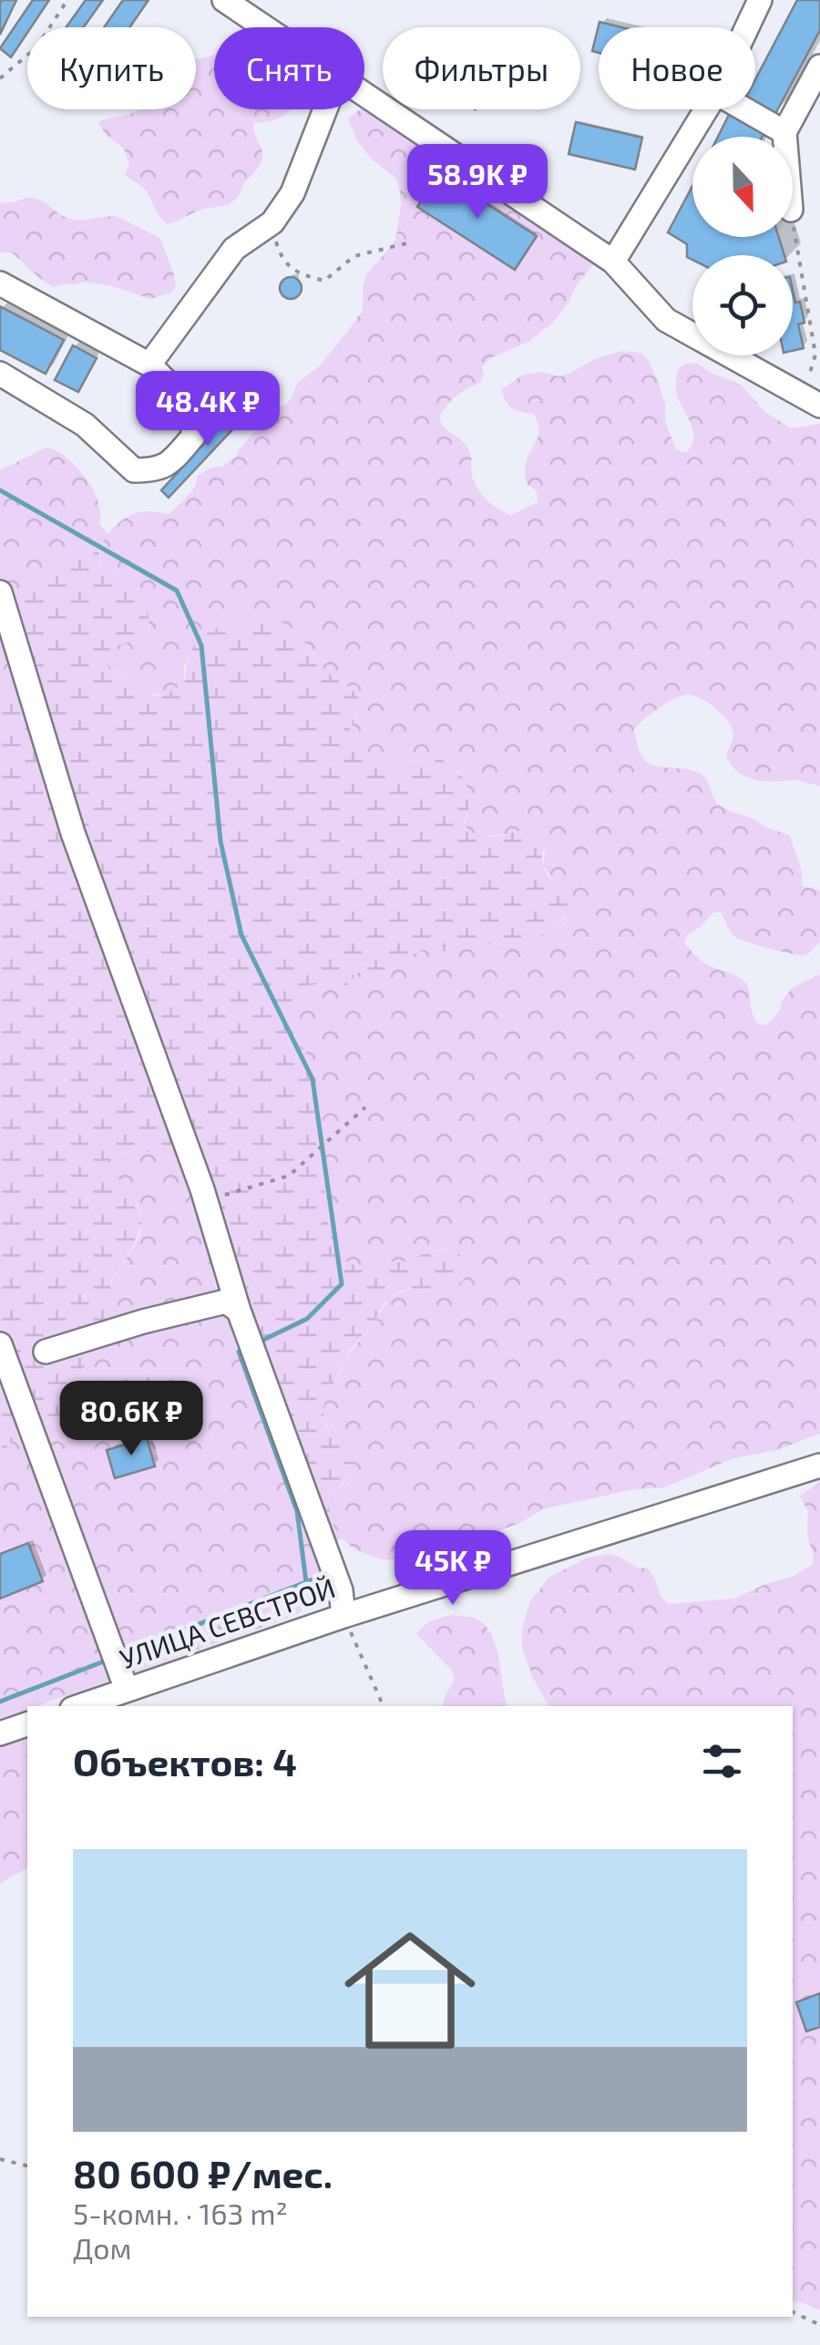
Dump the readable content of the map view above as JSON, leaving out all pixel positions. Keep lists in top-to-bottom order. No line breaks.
{"streets":{"street":["УЛИЦА СЕВСТРОЙ"]},"north":"bottom","page":{"chip":["Купить","Снять","Фильтры","Новое"],"price":["58.9K ₽","48.4K ₽","80.6K ₽","45K ₽"],"heading":"Объектов: 4","list":[{"name":"80 600 ₽/мес.","note":"5-комн. · 163 m² · Дом"}]}}
